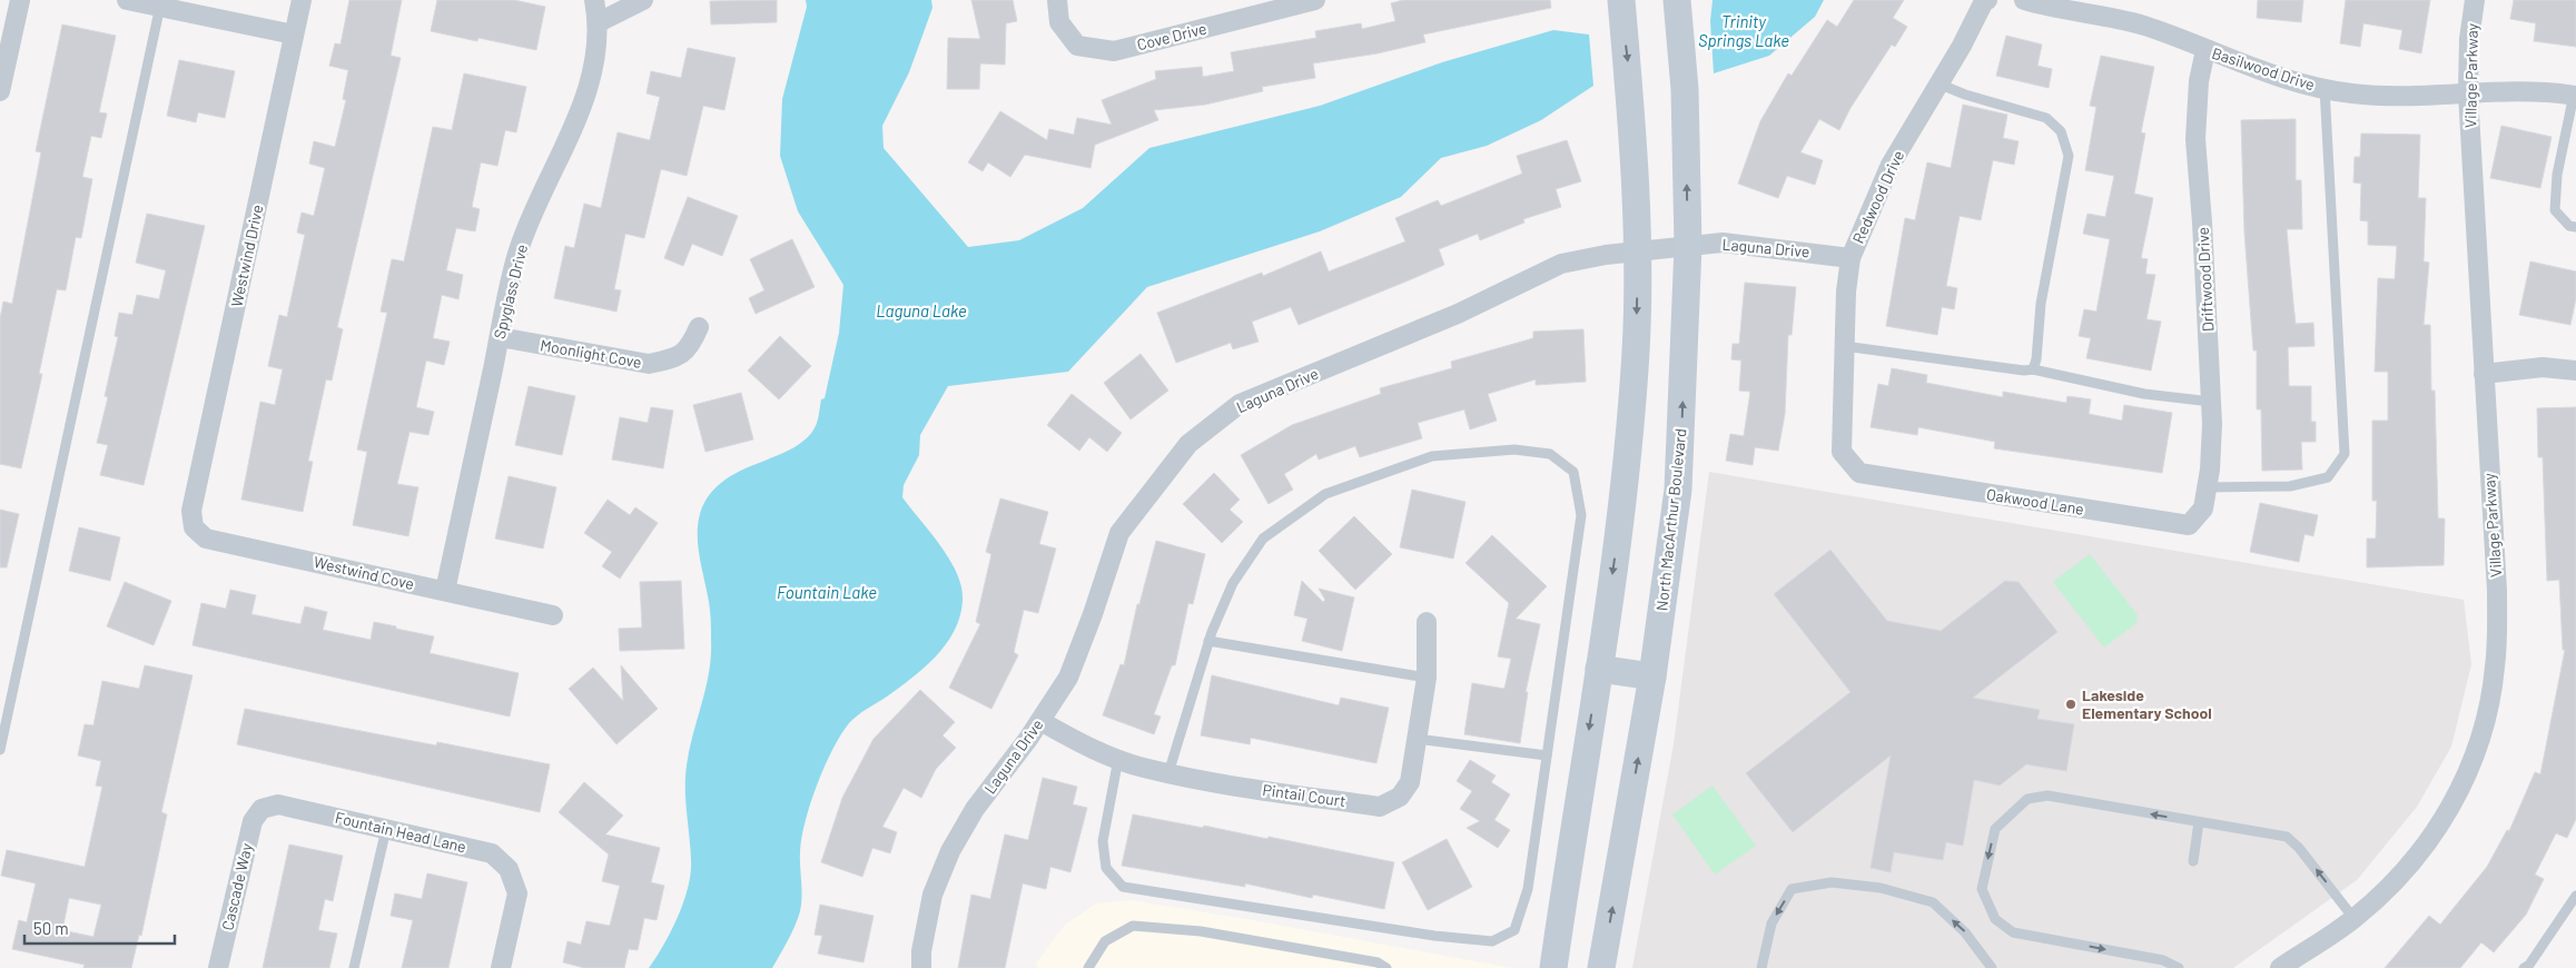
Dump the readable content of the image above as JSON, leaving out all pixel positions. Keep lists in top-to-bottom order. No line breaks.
{"streets":{"main road":["North MacArthur Boulevard"],"street":["Cove Drive","Basilwood Drive","Village Parkway","Redwood Drive","Laguna Drive","Westwind Drive","Driftwood Drive","Spyglass Drive","Moonlight Cove","Oakwood Lane","Westwind Cove","Pintail Court","Fountain Head Lane","Cascade Way"]},"crossings":[["Basilwood Drive","Village Parkway"],["Basilwood Drive","Driftwood Drive"],["Redwood Drive","Laguna Drive"],["Redwood Drive","Oakwood Lane"],["Laguna Drive","North MacArthur Boulevard"],["Laguna Drive","Pintail Court"],["Westwind Drive","Westwind Cove"],["Driftwood Drive","Oakwood Lane"],["Spyglass Drive","Moonlight Cove"],["Spyglass Drive","Westwind Cove"],["Fountain Head Lane","Cascade Way"]],"water":["Trinity Springs Lake","Laguna Lake","Fountain Lake"],"places":["Lakeside Elementary School"],"scale_bar":"50 m"}
